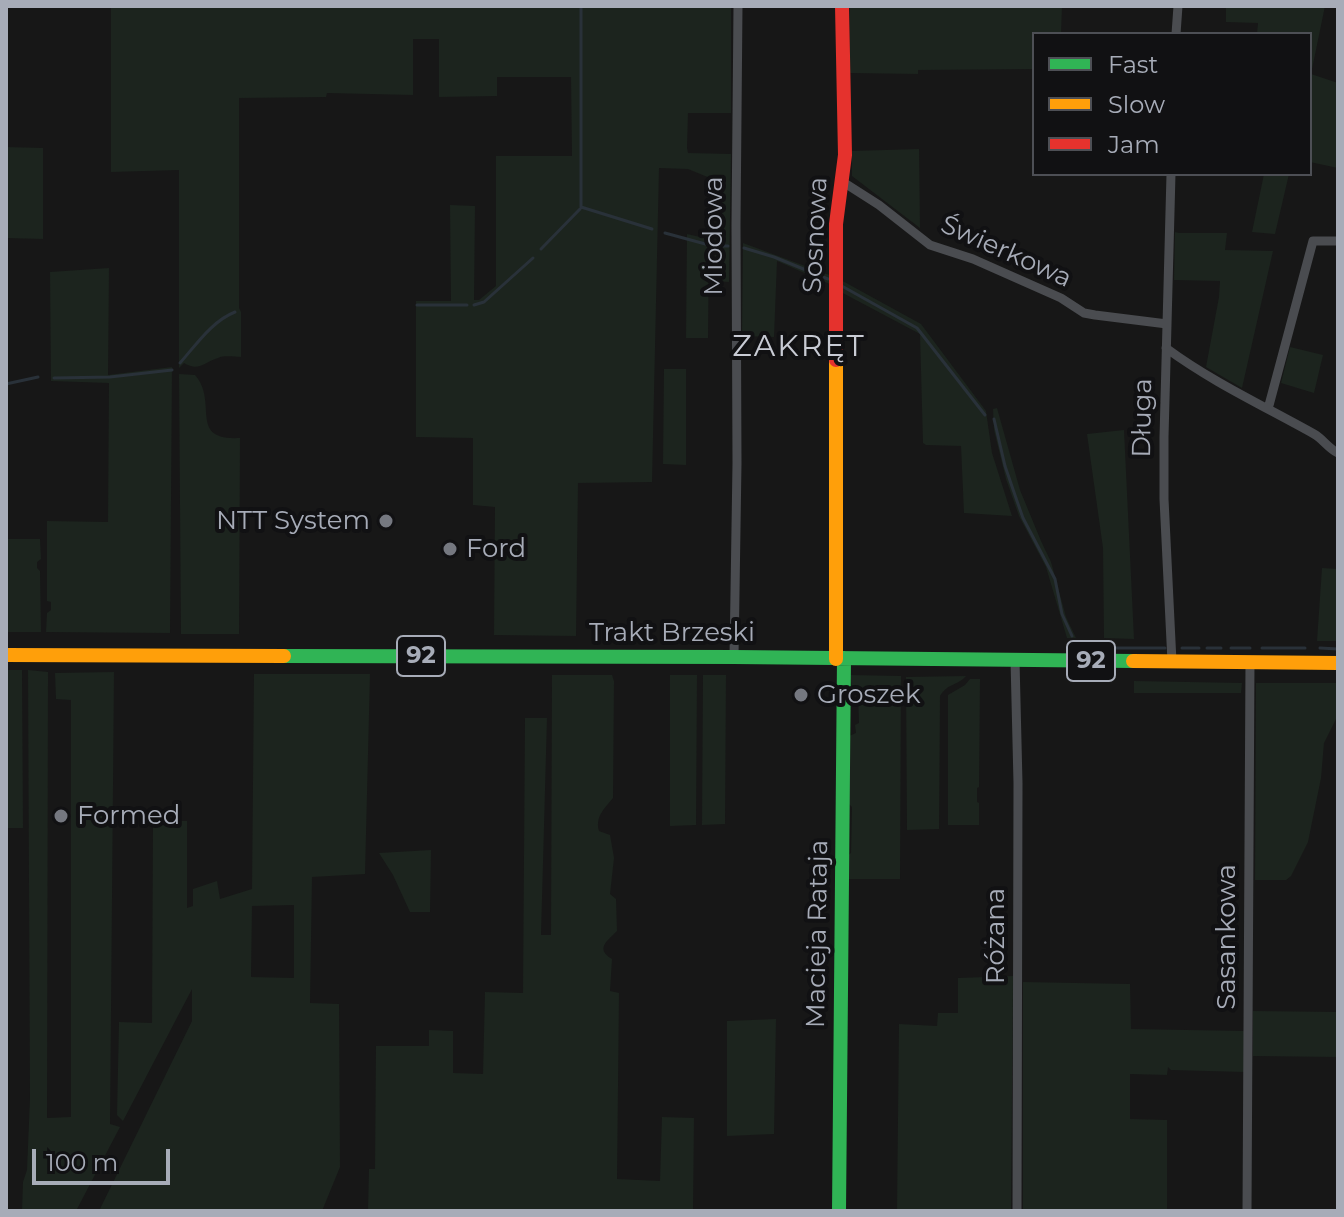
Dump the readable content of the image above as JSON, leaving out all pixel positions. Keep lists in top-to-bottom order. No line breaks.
{"streets":{"main road":["Sosnowa","Trakt Brzeski","92","Macieja Rataja"],"street":["Miodowa","Świerkowa","Długa","Różana","Sasankowa"]},"crossings":[["Sosnowa","Świerkowa"],["Sosnowa","Trakt Brzeski"],["Sosnowa","Macieja Rataja"],["Miodowa","Trakt Brzeski"],["Świerkowa","Długa"],["Długa","Trakt Brzeski"],["Trakt Brzeski","Macieja Rataja"],["Trakt Brzeski","Różana"],["Trakt Brzeski","Sasankowa"]],"districts":["ZAKRĘT"],"places":["NTT System","Ford","Groszek","Formed"],"legend":["Fast","Slow","Jam"],"scale_bar":"100 m"}
